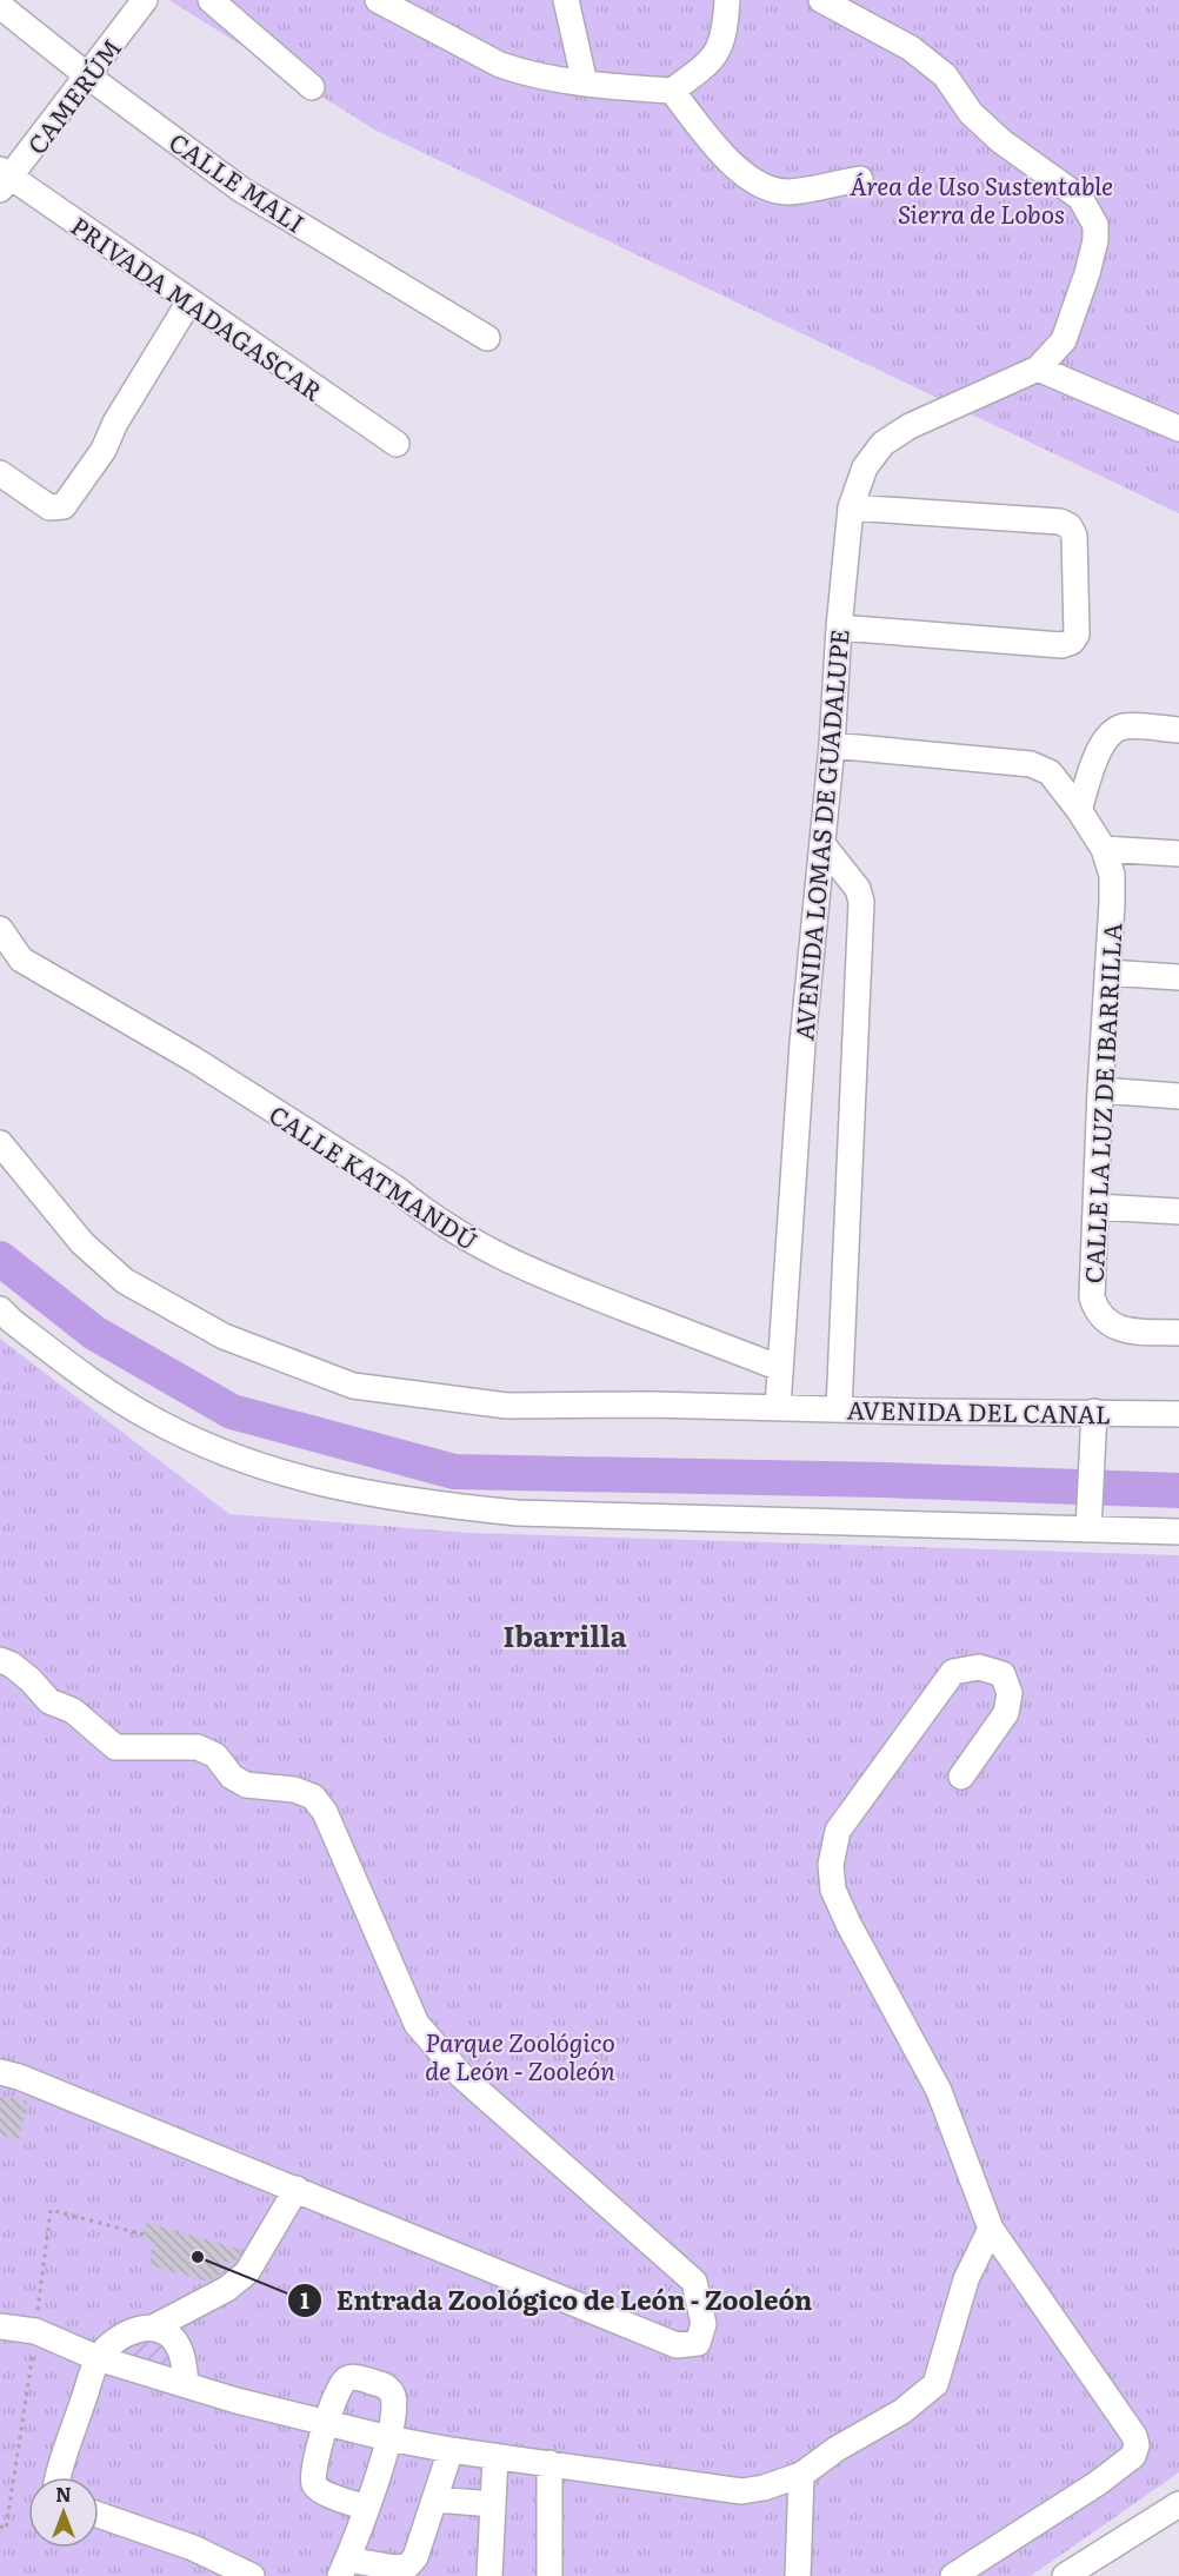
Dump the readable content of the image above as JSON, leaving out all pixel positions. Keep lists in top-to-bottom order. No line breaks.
{"streets":{"street":["CAMERÚM","CALLE MALI","PRIVADA MADAGASCAR","AVENIDA LOMAS DE GUADALUPE","CALLE LA LUZ DE IBARRILLA","CALLE KATMANDÚ","AVENIDA DEL CANAL"]},"crossings":[["CAMERÚM","CALLE MALI"],["CAMERÚM","PRIVADA MADAGASCAR"],["AVENIDA LOMAS DE GUADALUPE","CALLE LA LUZ DE IBARRILLA"],["AVENIDA LOMAS DE GUADALUPE","CALLE KATMANDÚ"],["AVENIDA LOMAS DE GUADALUPE","AVENIDA DEL CANAL"]],"districts":["Ibarrilla"],"parks":["Área de Uso Sustentable Sierra de Lobos","Parque Zoológico de León - Zooleón"],"places":["Entrada Zoológico de León - Zooleón"],"north":"top"}
